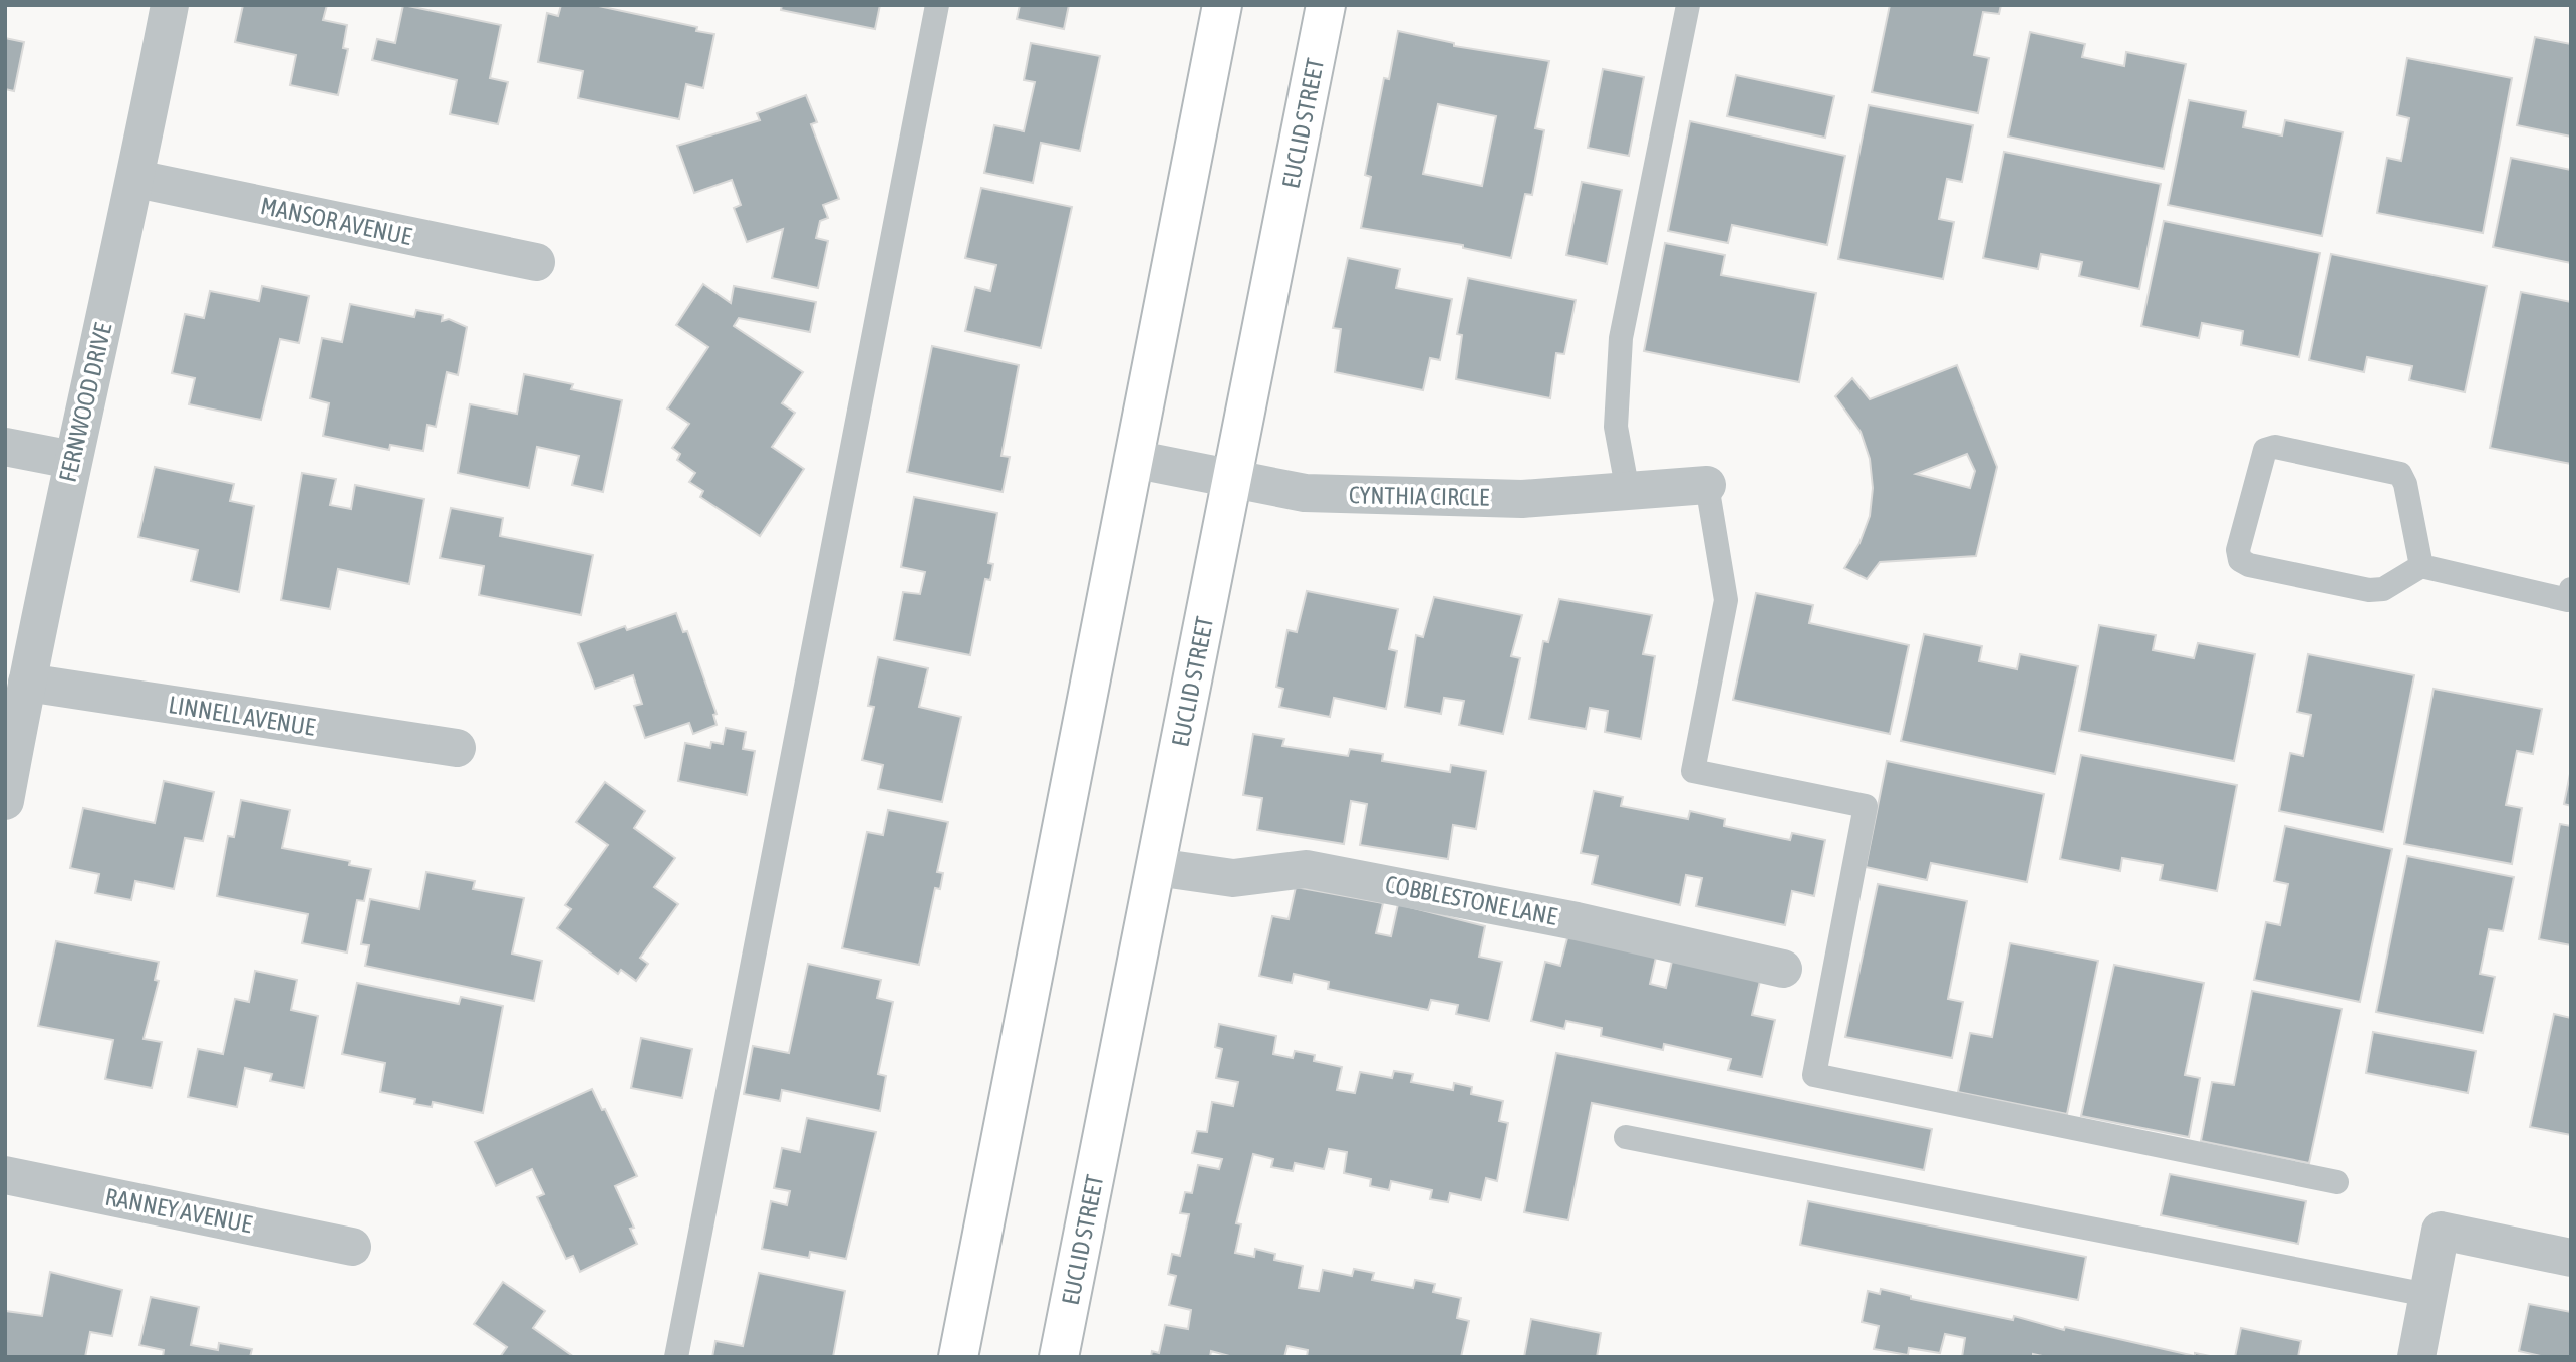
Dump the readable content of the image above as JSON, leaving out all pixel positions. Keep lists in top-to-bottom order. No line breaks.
{"streets":{"main road":["EUCLID STREET"],"street":["MANSOR AVENUE","FERNWOOD DRIVE","CYNTHIA CIRCLE","LINNELL AVENUE","COBBLESTONE LANE","RANNEY AVENUE"]},"crossings":[["EUCLID STREET","CYNTHIA CIRCLE"],["EUCLID STREET","COBBLESTONE LANE"],["MANSOR AVENUE","FERNWOOD DRIVE"],["FERNWOOD DRIVE","LINNELL AVENUE"]]}
